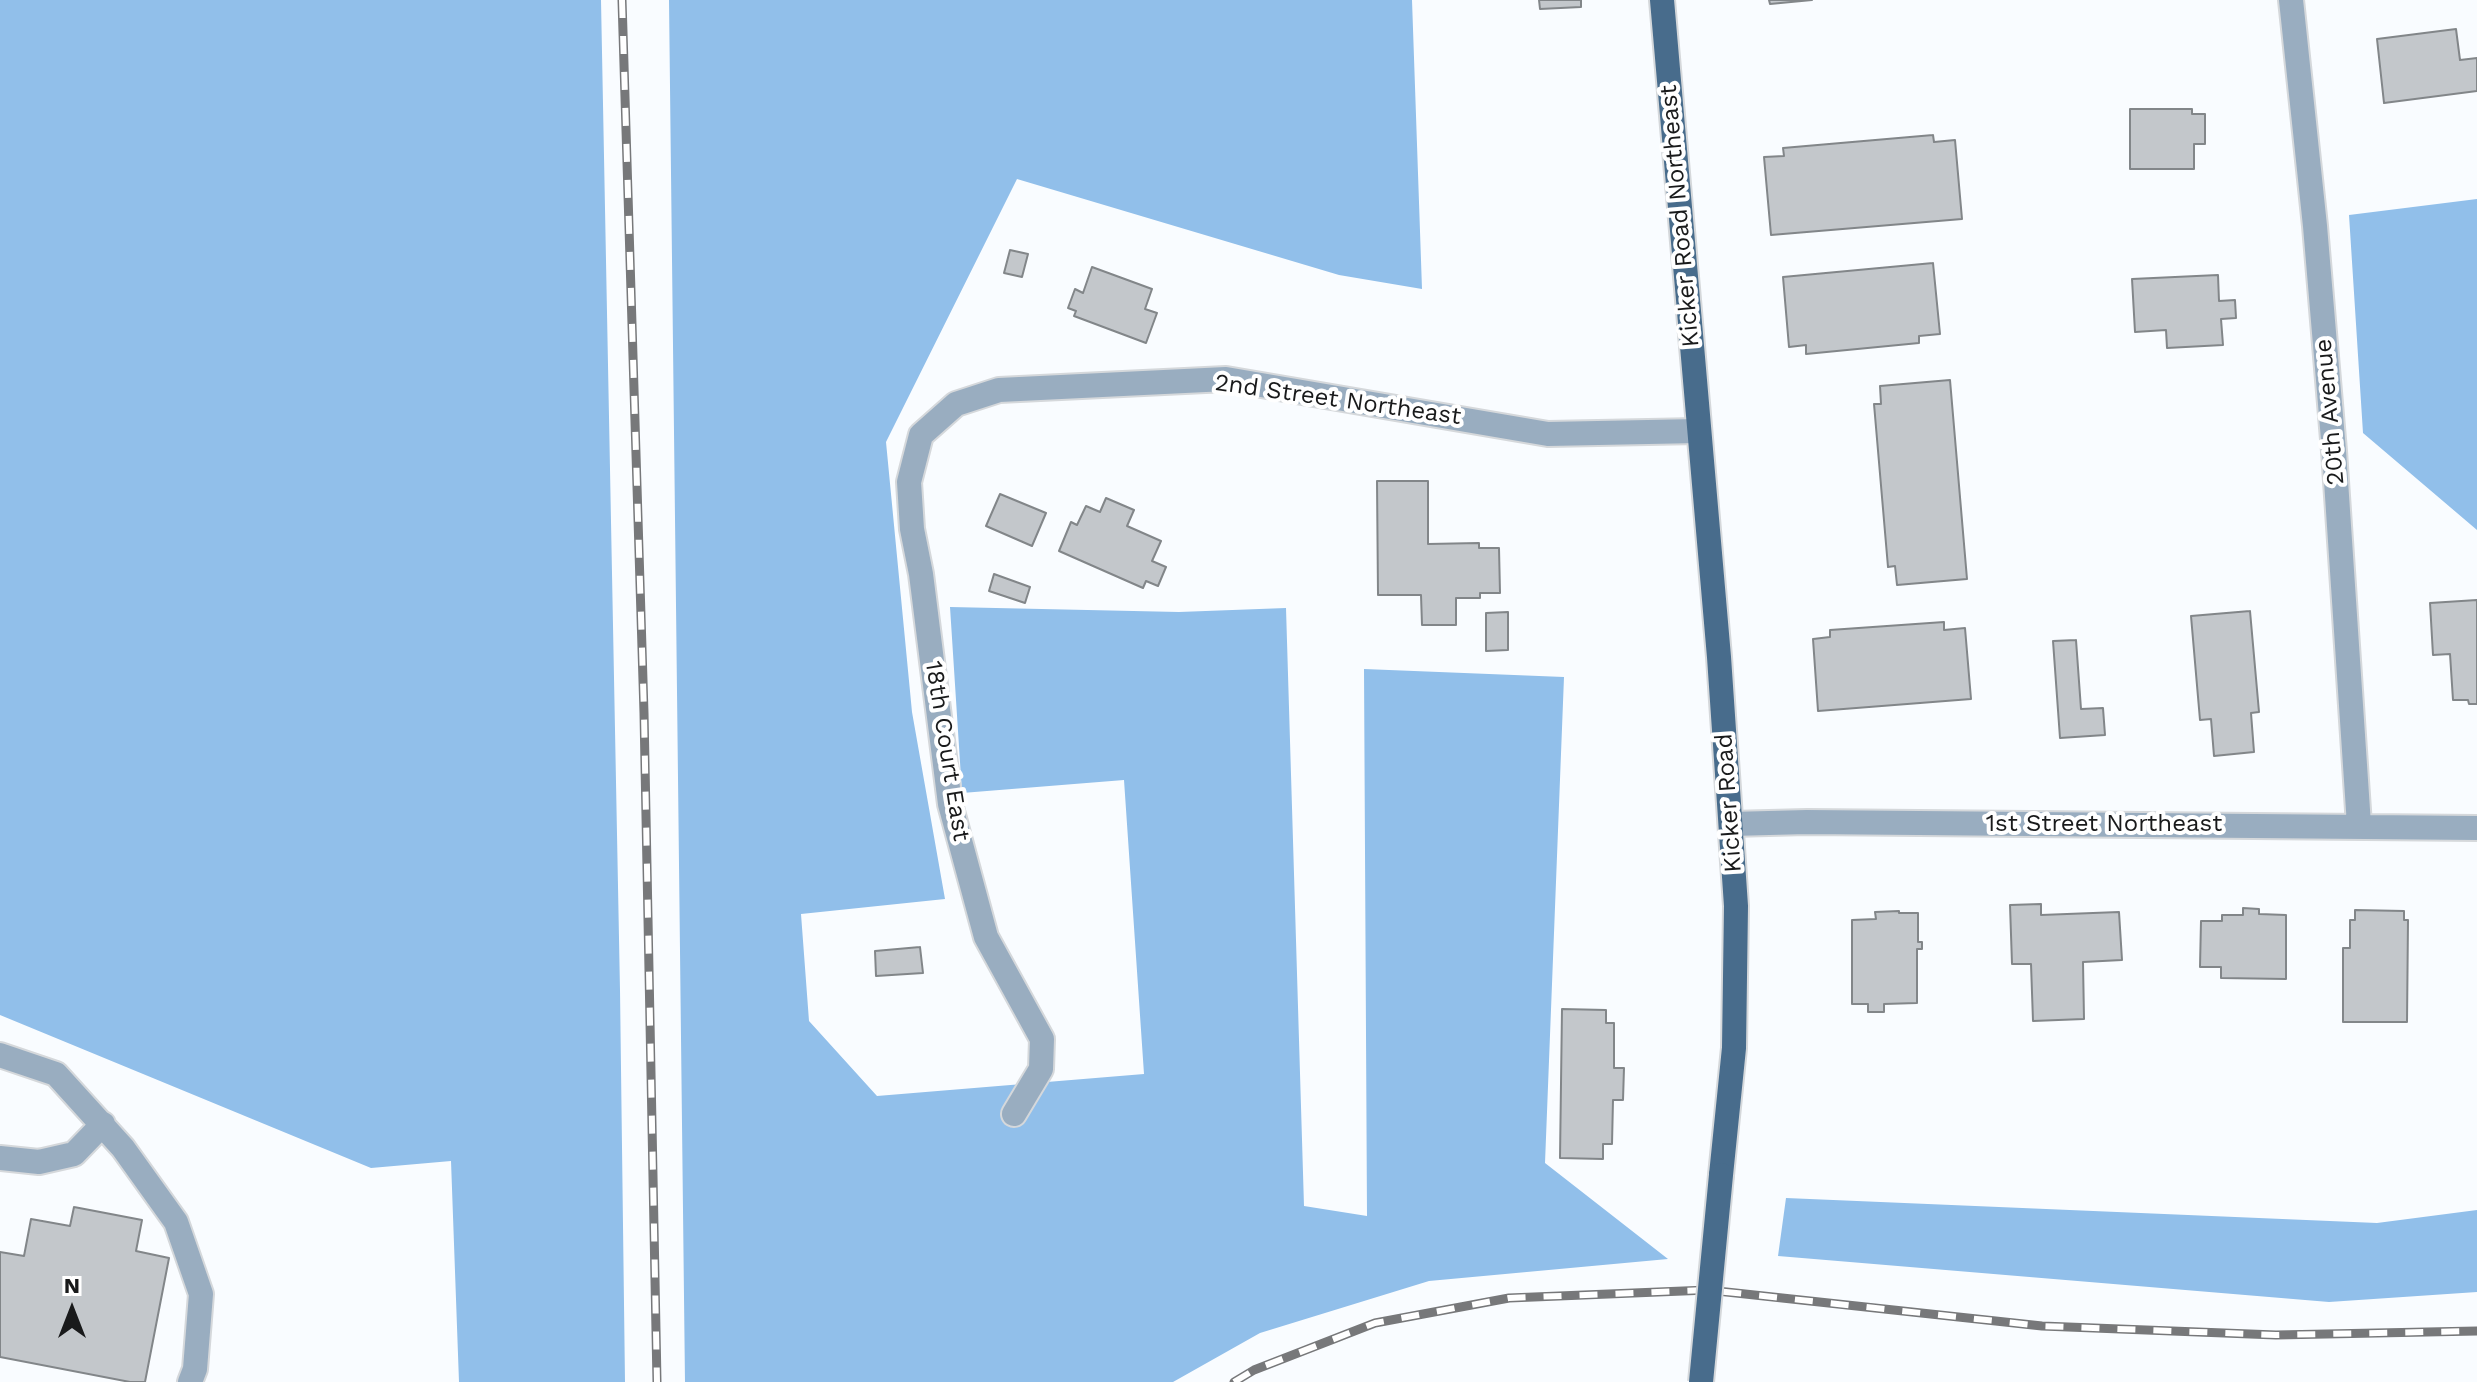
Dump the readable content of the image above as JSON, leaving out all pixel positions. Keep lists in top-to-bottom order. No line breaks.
{"streets":{"main road":["Kicker Road Northeast","Kicker Road"],"street":["2nd Street Northeast","20th Avenue","18th Court East","1st Street Northeast"]},"crossings":[["Kicker Road Northeast","2nd Street Northeast"],["Kicker Road Northeast","Kicker Road"],["2nd Street Northeast","18th Court East"],["2nd Street Northeast","Kicker Road"],["20th Avenue","1st Street Northeast"],["Kicker Road","1st Street Northeast"]],"north":"top"}
